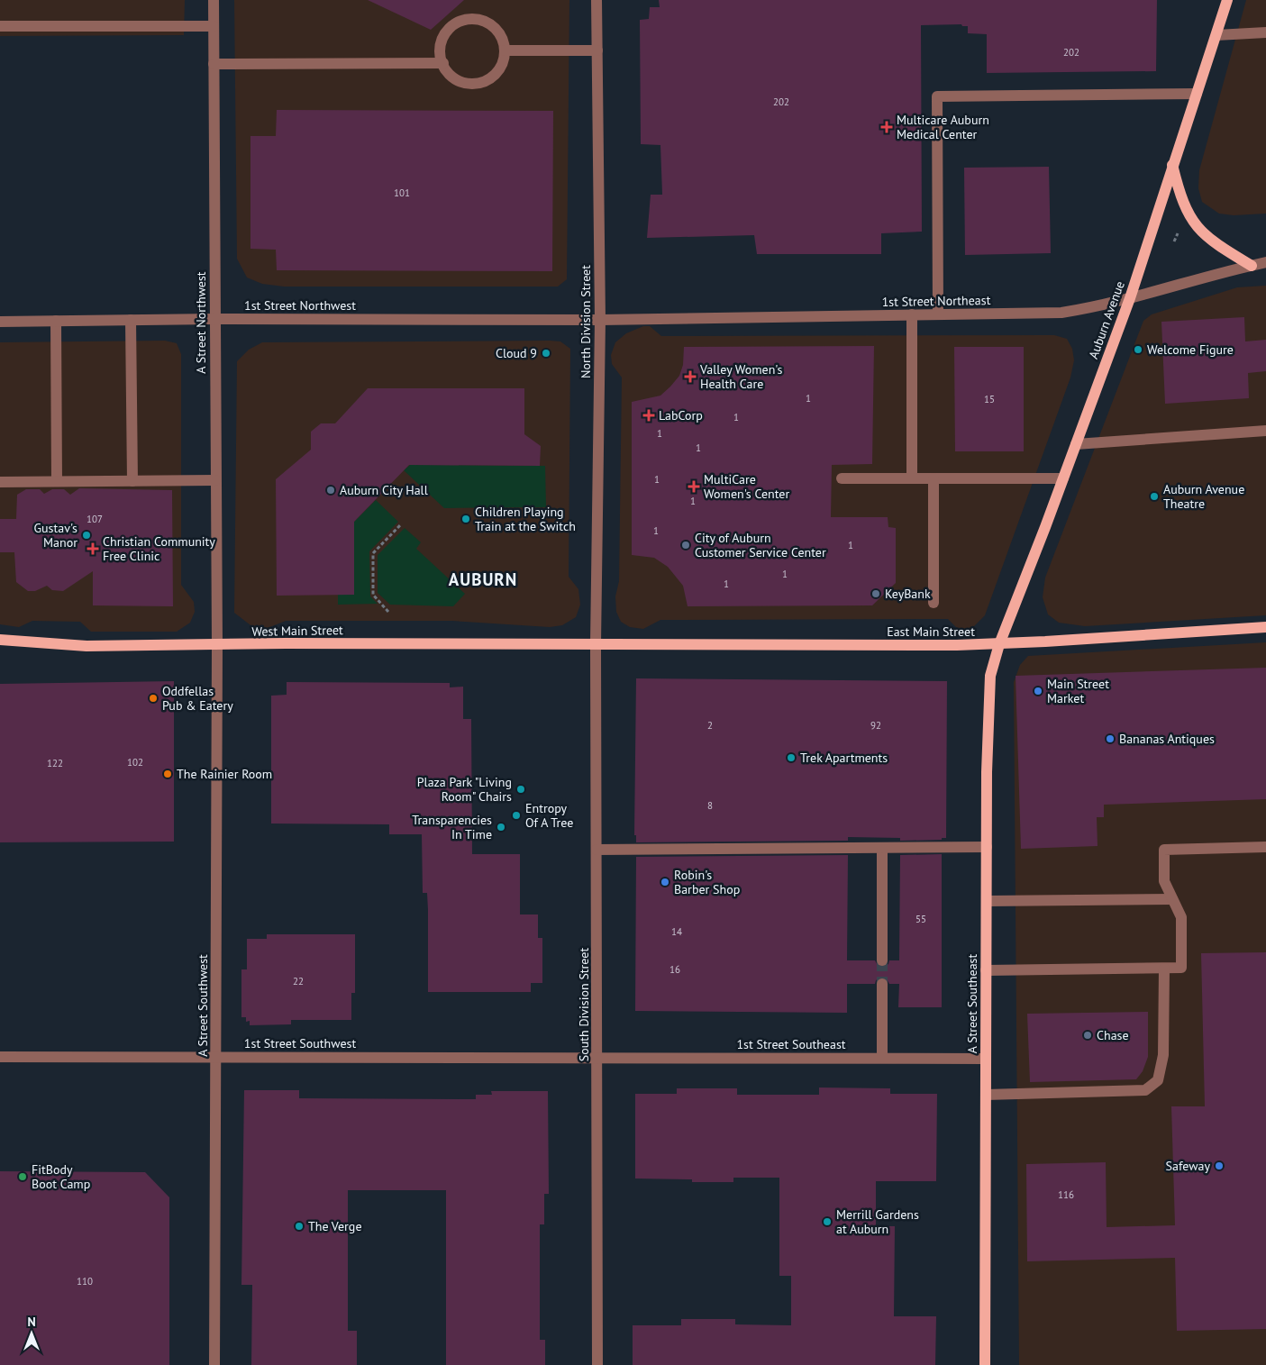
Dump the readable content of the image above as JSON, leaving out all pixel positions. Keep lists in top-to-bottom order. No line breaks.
{"streets":{"main road":["Auburn Avenue","West Main Street","East Main Street","A Street Southeast"],"street":["1st Street Northeast","1st Street Northwest","North Division Street","A Street Northwest","South Division Street","A Street Southwest","1st Street Southwest","1st Street Southeast"]},"crossings":[["1st Street Northeast","1st Street Northwest"],["1st Street Northeast","Auburn Avenue"],["1st Street Northeast","North Division Street"],["1st Street Northwest","North Division Street"],["1st Street Northwest","A Street Northwest"],["Auburn Avenue","East Main Street"],["Auburn Avenue","A Street Southeast"],["North Division Street","West Main Street"],["North Division Street","East Main Street"],["North Division Street","South Division Street"],["A Street Northwest","West Main Street"],["A Street Northwest","A Street Southwest"],["West Main Street","East Main Street"],["West Main Street","South Division Street"],["West Main Street","A Street Southwest"],["East Main Street","A Street Southeast"],["East Main Street","South Division Street"],["A Street Southeast","1st Street Southeast"],["South Division Street","1st Street Southwest"],["South Division Street","1st Street Southeast"],["A Street Southwest","1st Street Southwest"],["1st Street Southwest","1st Street Southeast"]],"districts":["AUBURN"],"places":{"health":["Multicare Auburn Medical Center","Valley Women's Health Care","LabCorp","MultiCare Women's Center","Christian Community Free Clinic"],"other":["Welcome Figure","Cloud 9","Auburn City Hall","Auburn Avenue Theatre","Children Playing Train at the Switch","Gustav's Manor","City of Auburn Customer Service Center","KeyBank","Main Street Market","Oddfellas Pub & Eatery","Bananas Antiques","Trek Apartments","The Rainier Room","Plaza Park \"Living Room\" Chairs","Entropy Of A Tree","Transparencies In Time","Robin's Barber Shop","Chase","Safeway","FitBody Boot Camp","Merrill Gardens at Auburn","The Verge"]},"house_numbers":["202","202","101","1","15","1","1","1","1","1","107","1","1","1","1","2","92","102","122","8","55","14","16","22","116","110"],"north":"top"}
